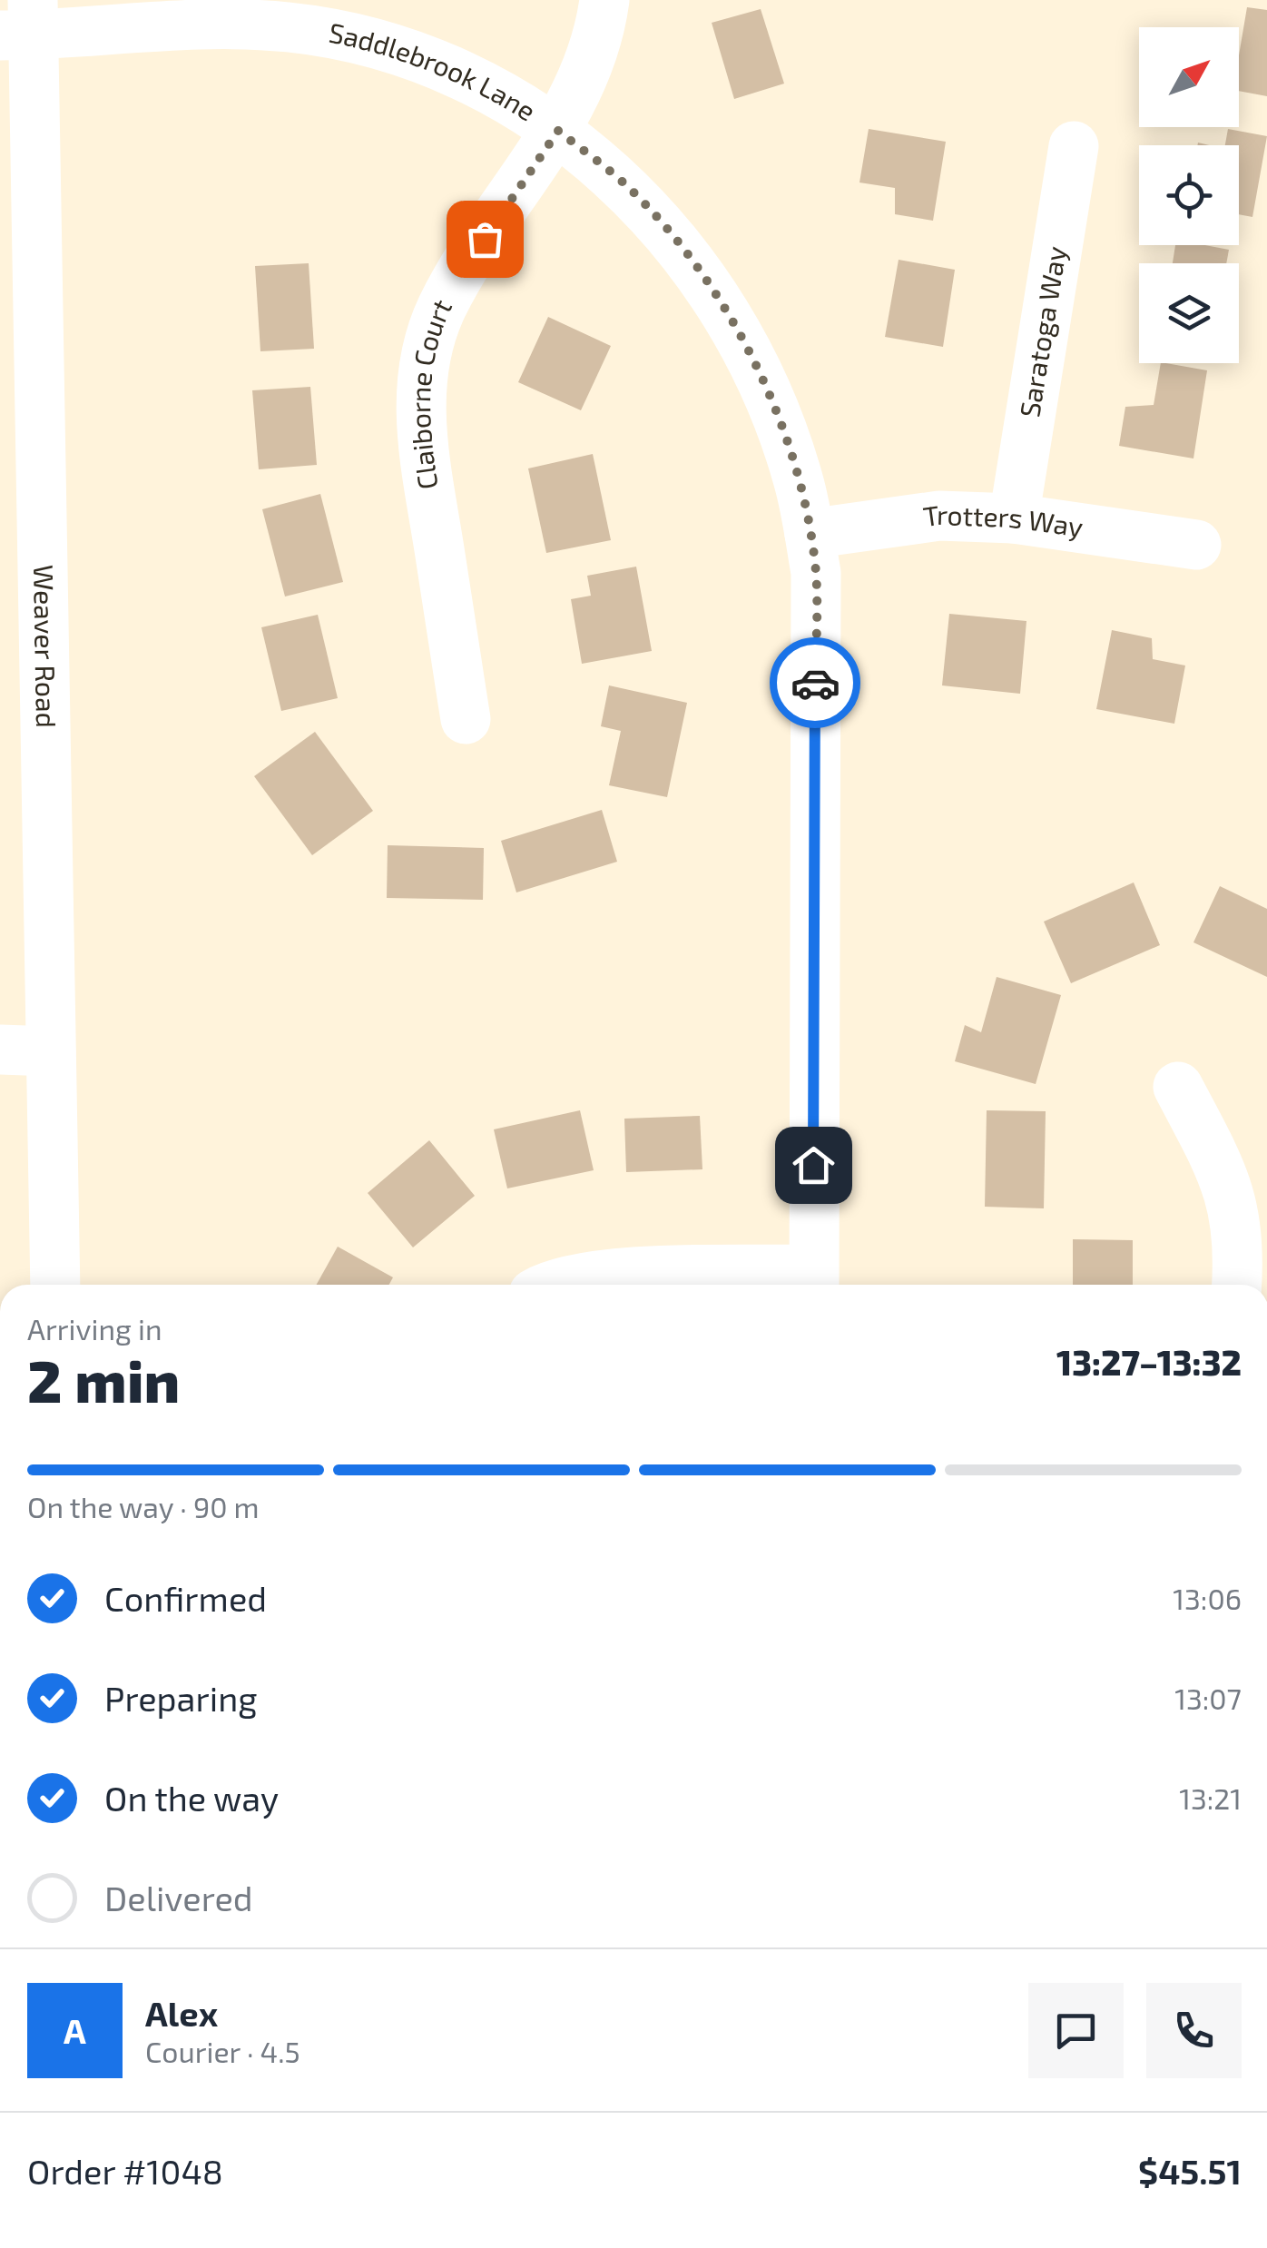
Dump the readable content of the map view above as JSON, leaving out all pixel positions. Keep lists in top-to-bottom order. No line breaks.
{"streets":{"street":["Saddlebrook Lane","Saratoga Way","Claiborne Court","Trotters Way","Weaver Road"]},"crossings":[["Saddlebrook Lane","Claiborne Court"],["Saddlebrook Lane","Trotters Way"],["Saddlebrook Lane","Weaver Road"],["Saratoga Way","Trotters Way"]],"north":"top right","page":{"heading":["2 min","Arriving in","13:27–13:32"],"panel":["Alex","Courier · 4.5","Order #1048","$45.51"],"bar":"On the way · 90 m","list":[["Confirmed","13:06"],["Preparing","13:07"],["On the way","13:21"],"Delivered"],"round":"A"}}
